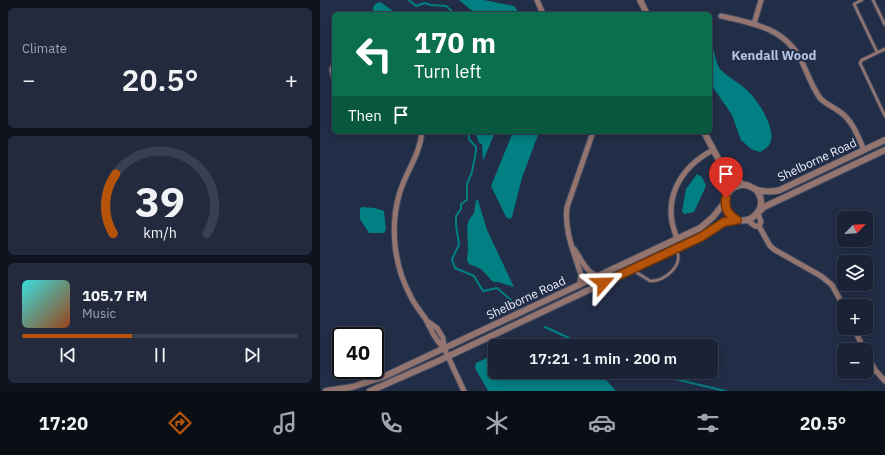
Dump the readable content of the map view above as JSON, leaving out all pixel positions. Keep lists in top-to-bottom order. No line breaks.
{"streets":{"street":["Shelborne Road"]},"districts":["Kendall Wood"],"north":"top right","page":{"tile":"Climate","turn":["170 m","Turn left"],"heat":["−","20.5°","+"],"then":"Then","map_buttons":["+","−"],"song":["105.7 FM","Music"],"limit":"40","trip":"17:21 · 1 min · 200 m","tabs":["17:20","20.5°"],"gauge":["39","km/h"]}}
